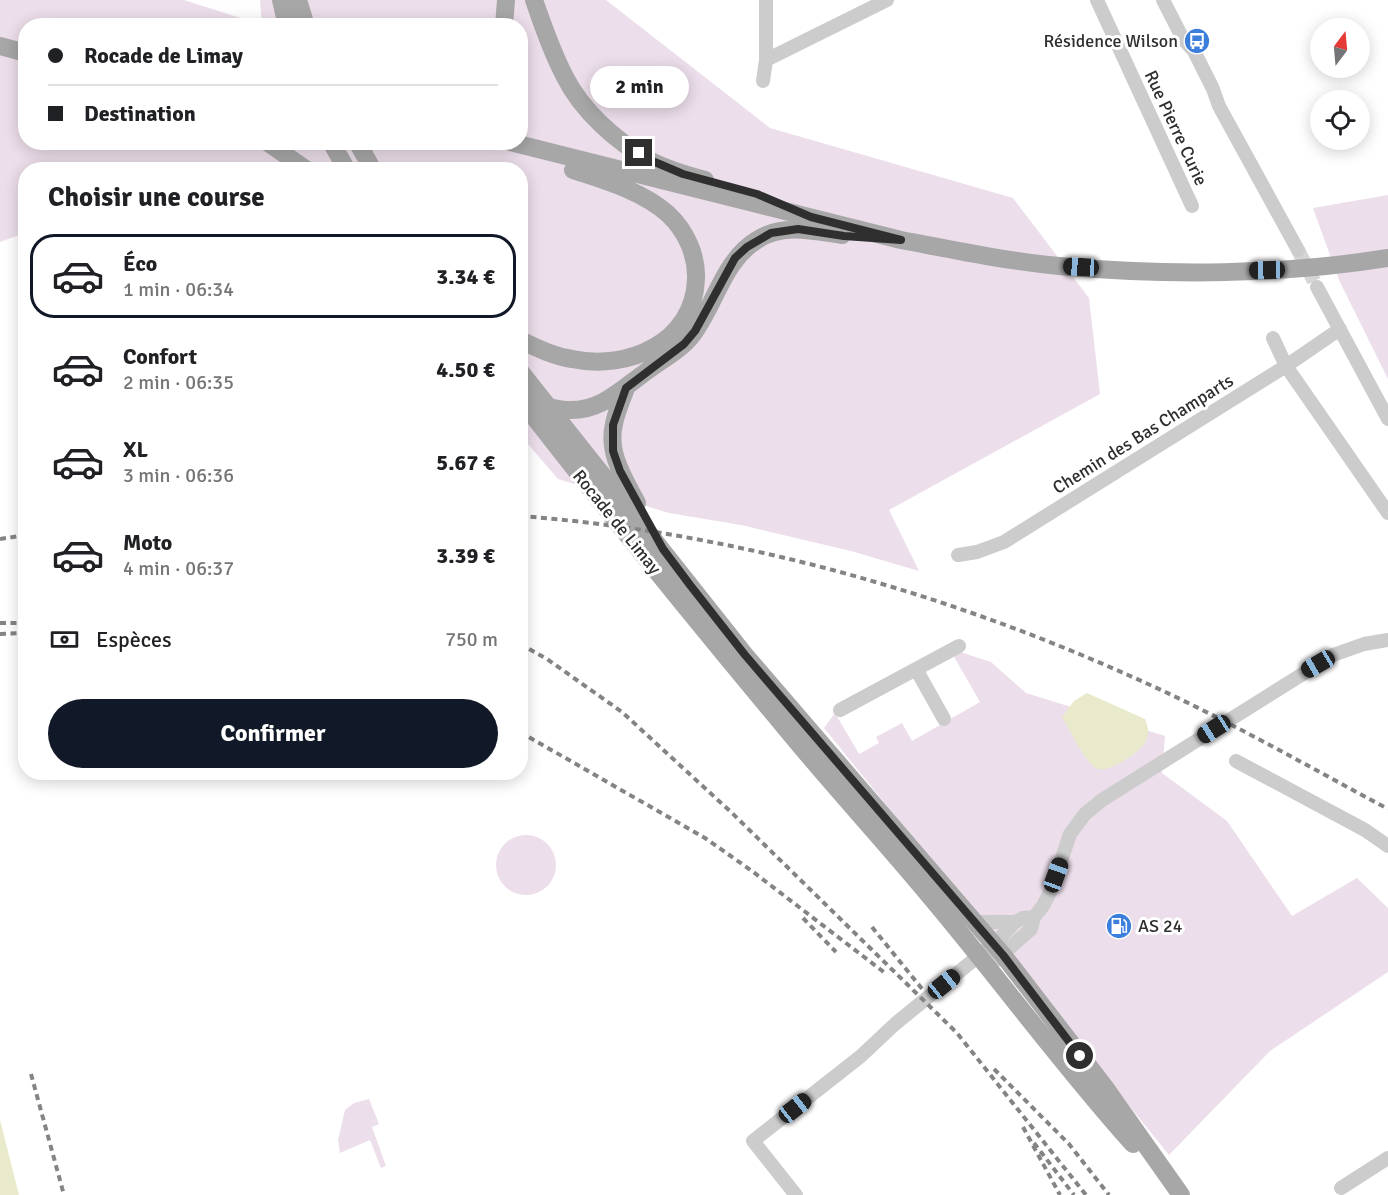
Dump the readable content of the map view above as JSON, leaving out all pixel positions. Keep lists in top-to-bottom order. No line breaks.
{"streets":{"main road":["Rocade de Limay"],"street":["Rue Pierre Curie","Chemin des Bas Champarts"]},"places":{"bus stop":["Résidence Wilson"],"fuel station":["AS 24"]},"north":"top","page":{"banner":["Rocade de Limay","Destination"],"bubble":"2 min","heading":"Choisir une course","list":[{"name":"Éco","note":"1 min · 06:34","value":"3.34 €"},{"name":"Confort","note":"2 min · 06:35","value":"4.50 €"},{"name":"XL","note":"3 min · 06:36","value":"5.67 €"},{"name":"Moto","note":"4 min · 06:37","value":"3.39 €"}],"pay":["Espèces","750 m"],"buttons":"Confirmer"}}
